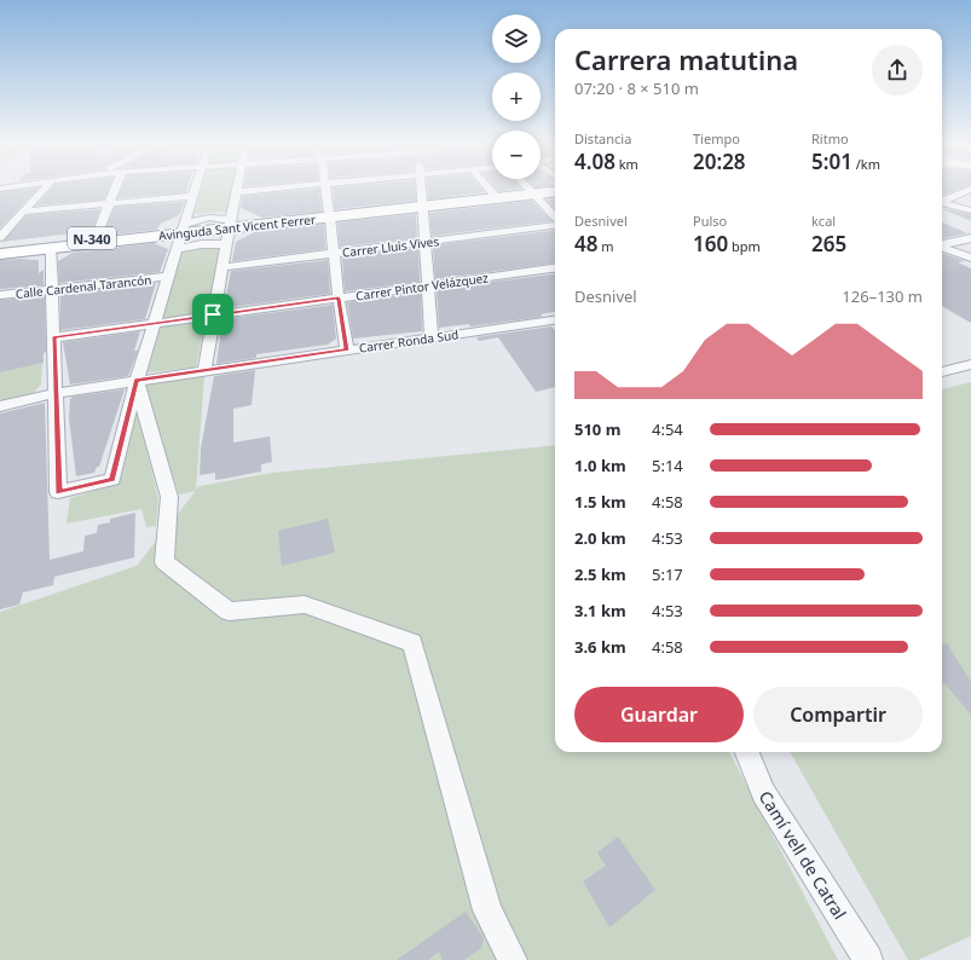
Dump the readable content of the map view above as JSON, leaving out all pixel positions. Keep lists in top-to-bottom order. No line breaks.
{"streets":{"highway":["Avinguda Sant Vicent Ferrer","N-340"],"street":["Carrer Lluis Vives","Calle Cardenal Tarancón","Carrer Pintor Velázquez","Carrer Ronda Sud","Camí vell de Catral"]},"page":{"map_buttons":["+","−"],"heading":["Carrera matutina","07:20 · 8 × 510 m"],"stats":[["Distancia","4.08 km"],["Tiempo","20:28"],["Ritmo","5:01 /km"],["Desnivel","48 m"],["Pulso","160 bpm"],["kcal","265"]],"chart":["Desnivel","126–130 m"],"list":[{"name":"510 m","note":"4:54"},{"name":"1.0 km","note":"5:14"},{"name":"1.5 km","note":"4:58"},{"name":"2.0 km","note":"4:53"},{"name":"2.5 km","note":"5:17"},{"name":"3.1 km","note":"4:53"},{"name":"3.6 km","note":"4:58"}],"buttons":["Guardar","Compartir"]}}
